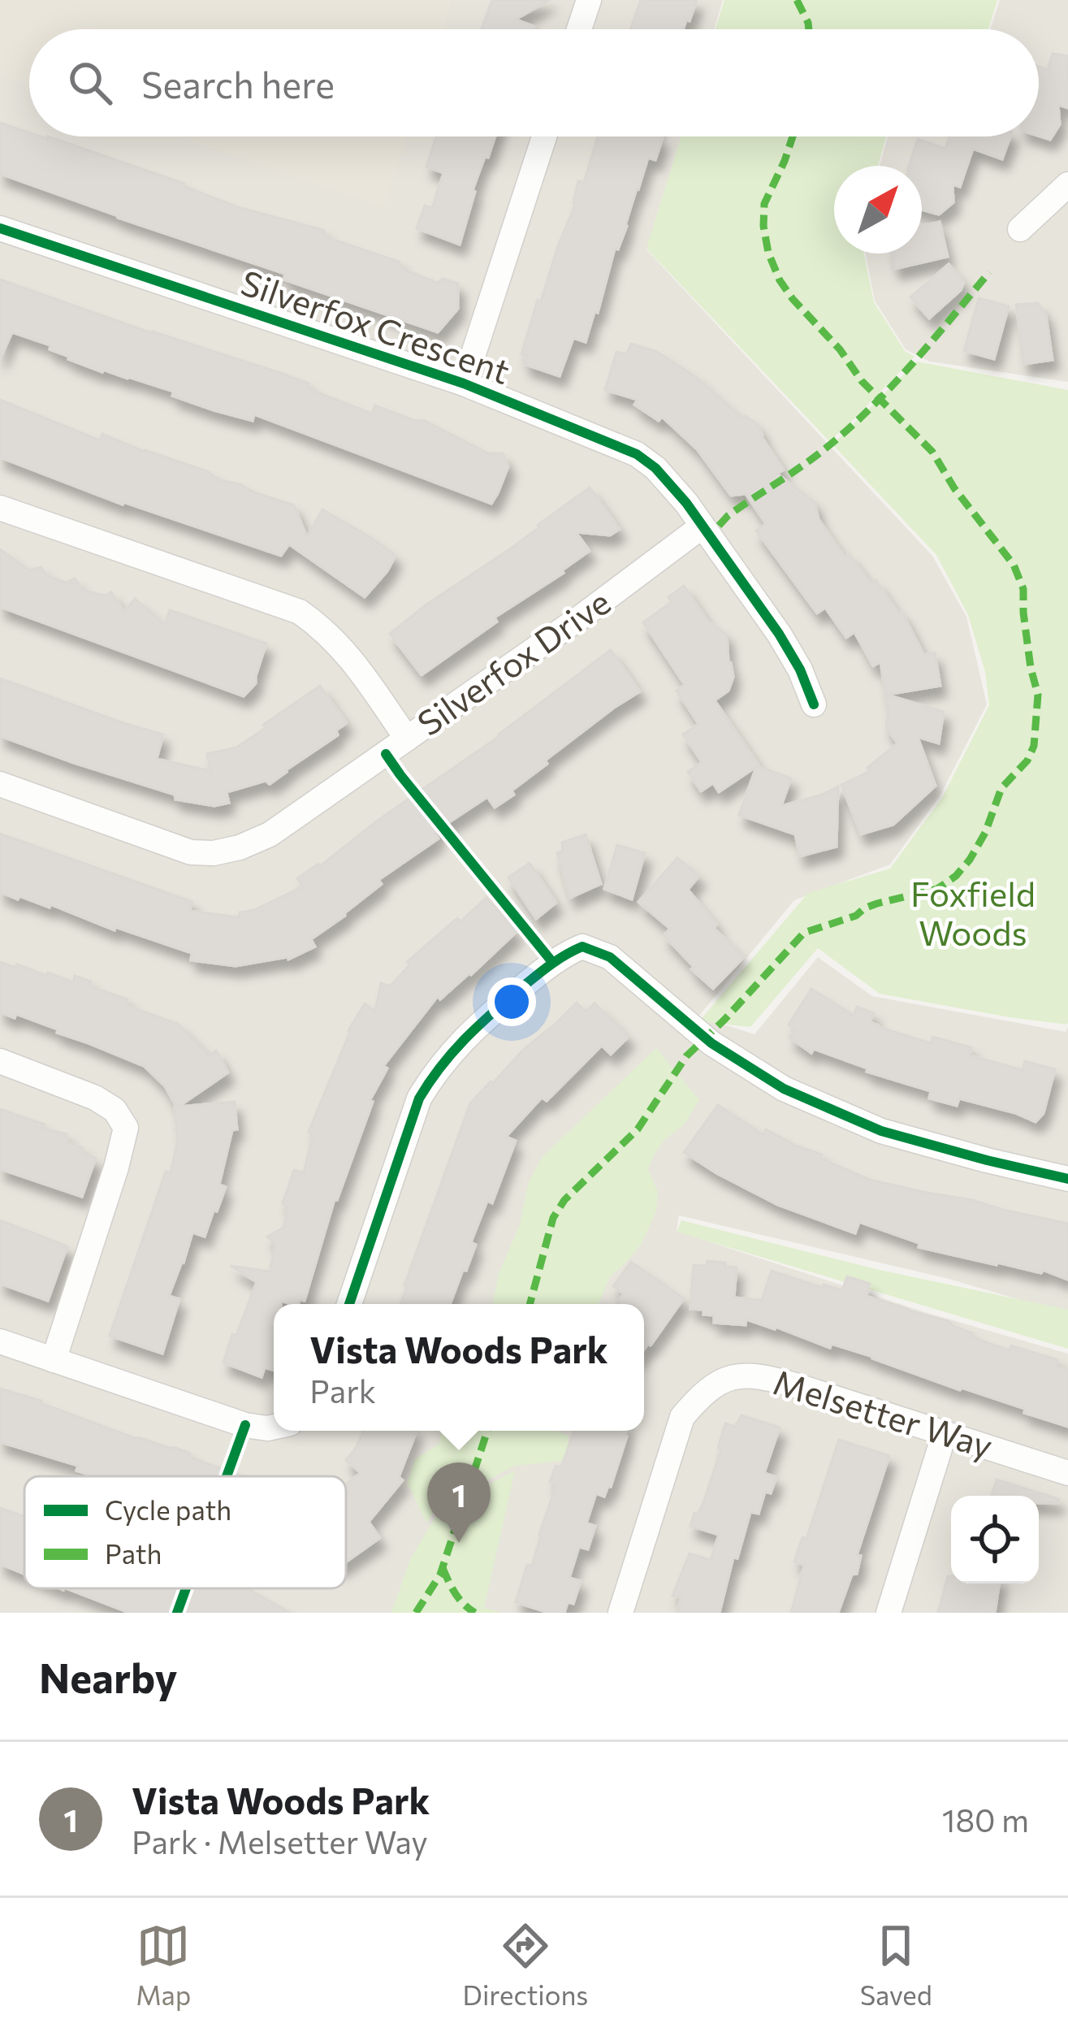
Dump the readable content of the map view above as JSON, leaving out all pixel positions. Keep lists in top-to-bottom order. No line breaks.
{"streets":{"street":["Silverfox Crescent","Silverfox Drive","Melsetter Way"]},"crossings":[["Silverfox Crescent","Silverfox Drive"]],"parks":["Foxfield Woods"],"legend":["Cycle path","Path"],"north":"top right","page":{"search":"Search here","popup":["Vista Woods Park","Park"],"pins":"1","heading":"Nearby","list":[{"mark":"1","name":"Vista Woods Park","note":"Park · Melsetter Way","value":"180 m"}],"nav":["Map","Directions","Saved"]}}
